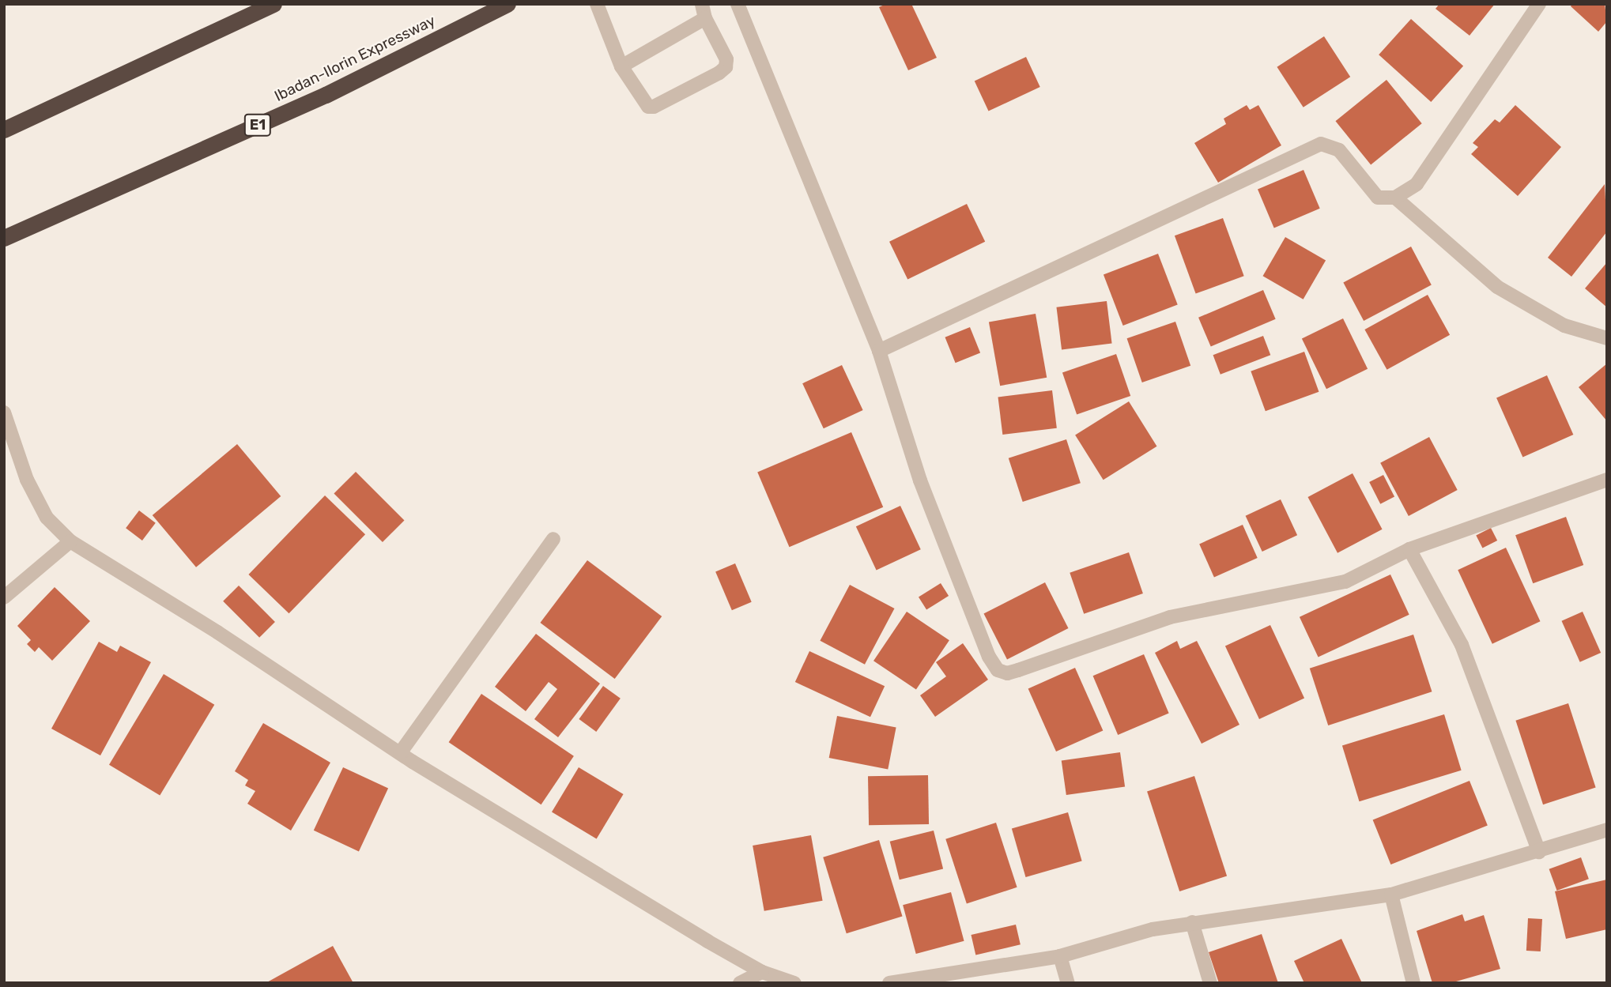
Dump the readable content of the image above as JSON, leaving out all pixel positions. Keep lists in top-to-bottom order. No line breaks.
{"streets":{"highway":["Ibadan-Ilorin Expressway","E1"]}}
